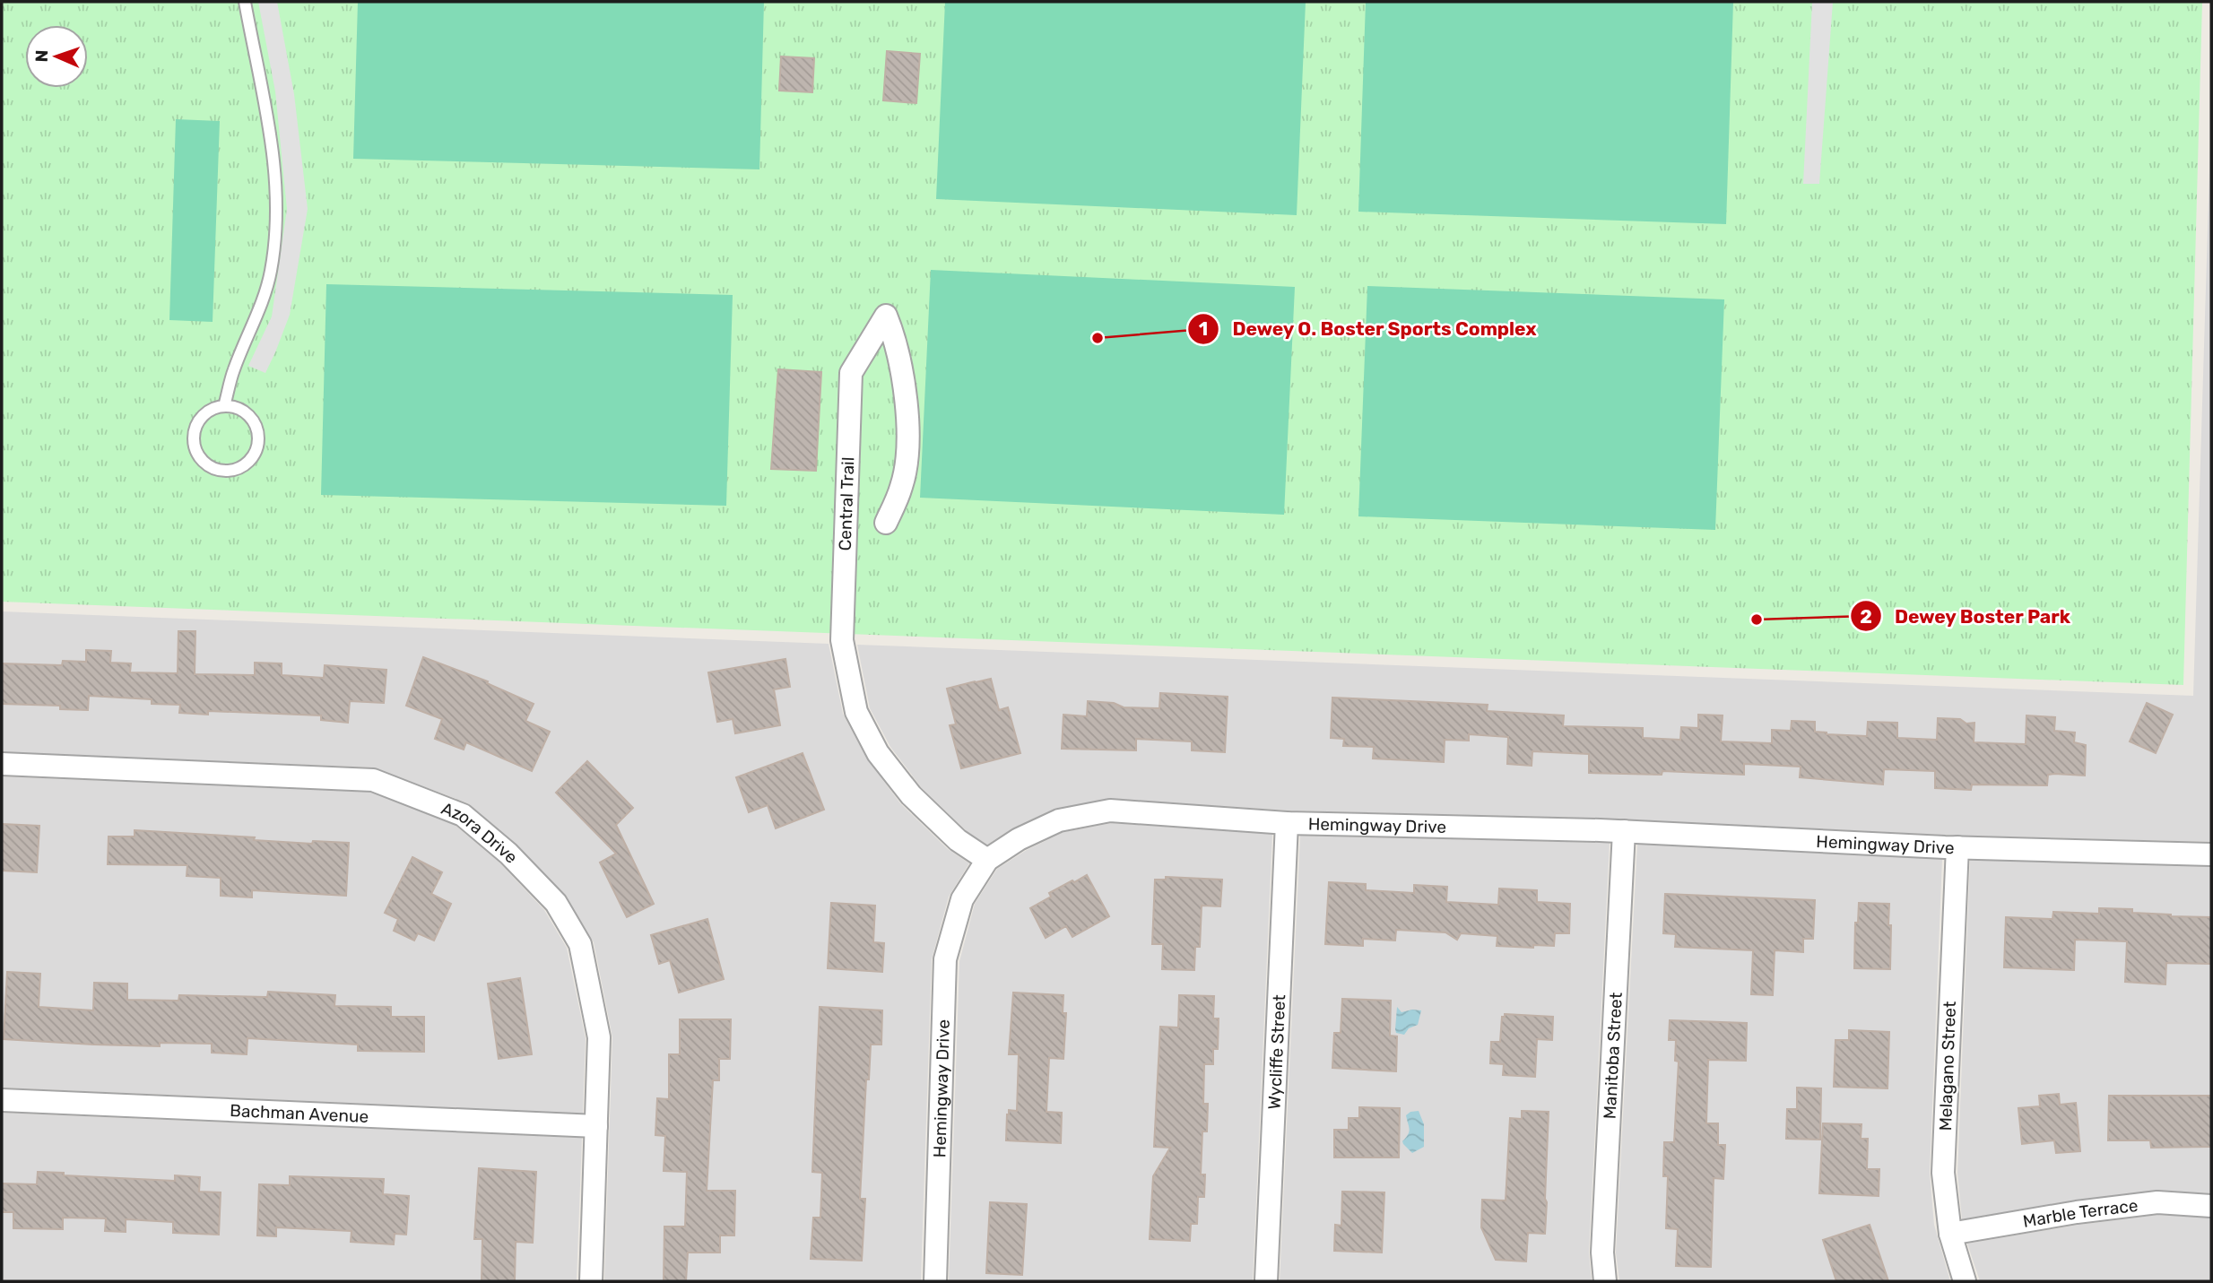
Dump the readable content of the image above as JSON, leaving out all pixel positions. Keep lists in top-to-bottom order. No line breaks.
{"streets":{"street":["Central Trail","Hemingway Drive","Azora Drive","Wycliffe Street","Manitoba Street","Melagano Street","Bachman Avenue","Marble Terrace"]},"crossings":[["Central Trail","Hemingway Drive"],["Hemingway Drive","Wycliffe Street"],["Hemingway Drive","Manitoba Street"],["Hemingway Drive","Melagano Street"],["Azora Drive","Bachman Avenue"],["Melagano Street","Marble Terrace"]],"places":["Dewey O. Boster Sports Complex","Dewey Boster Park"],"north":"left"}
